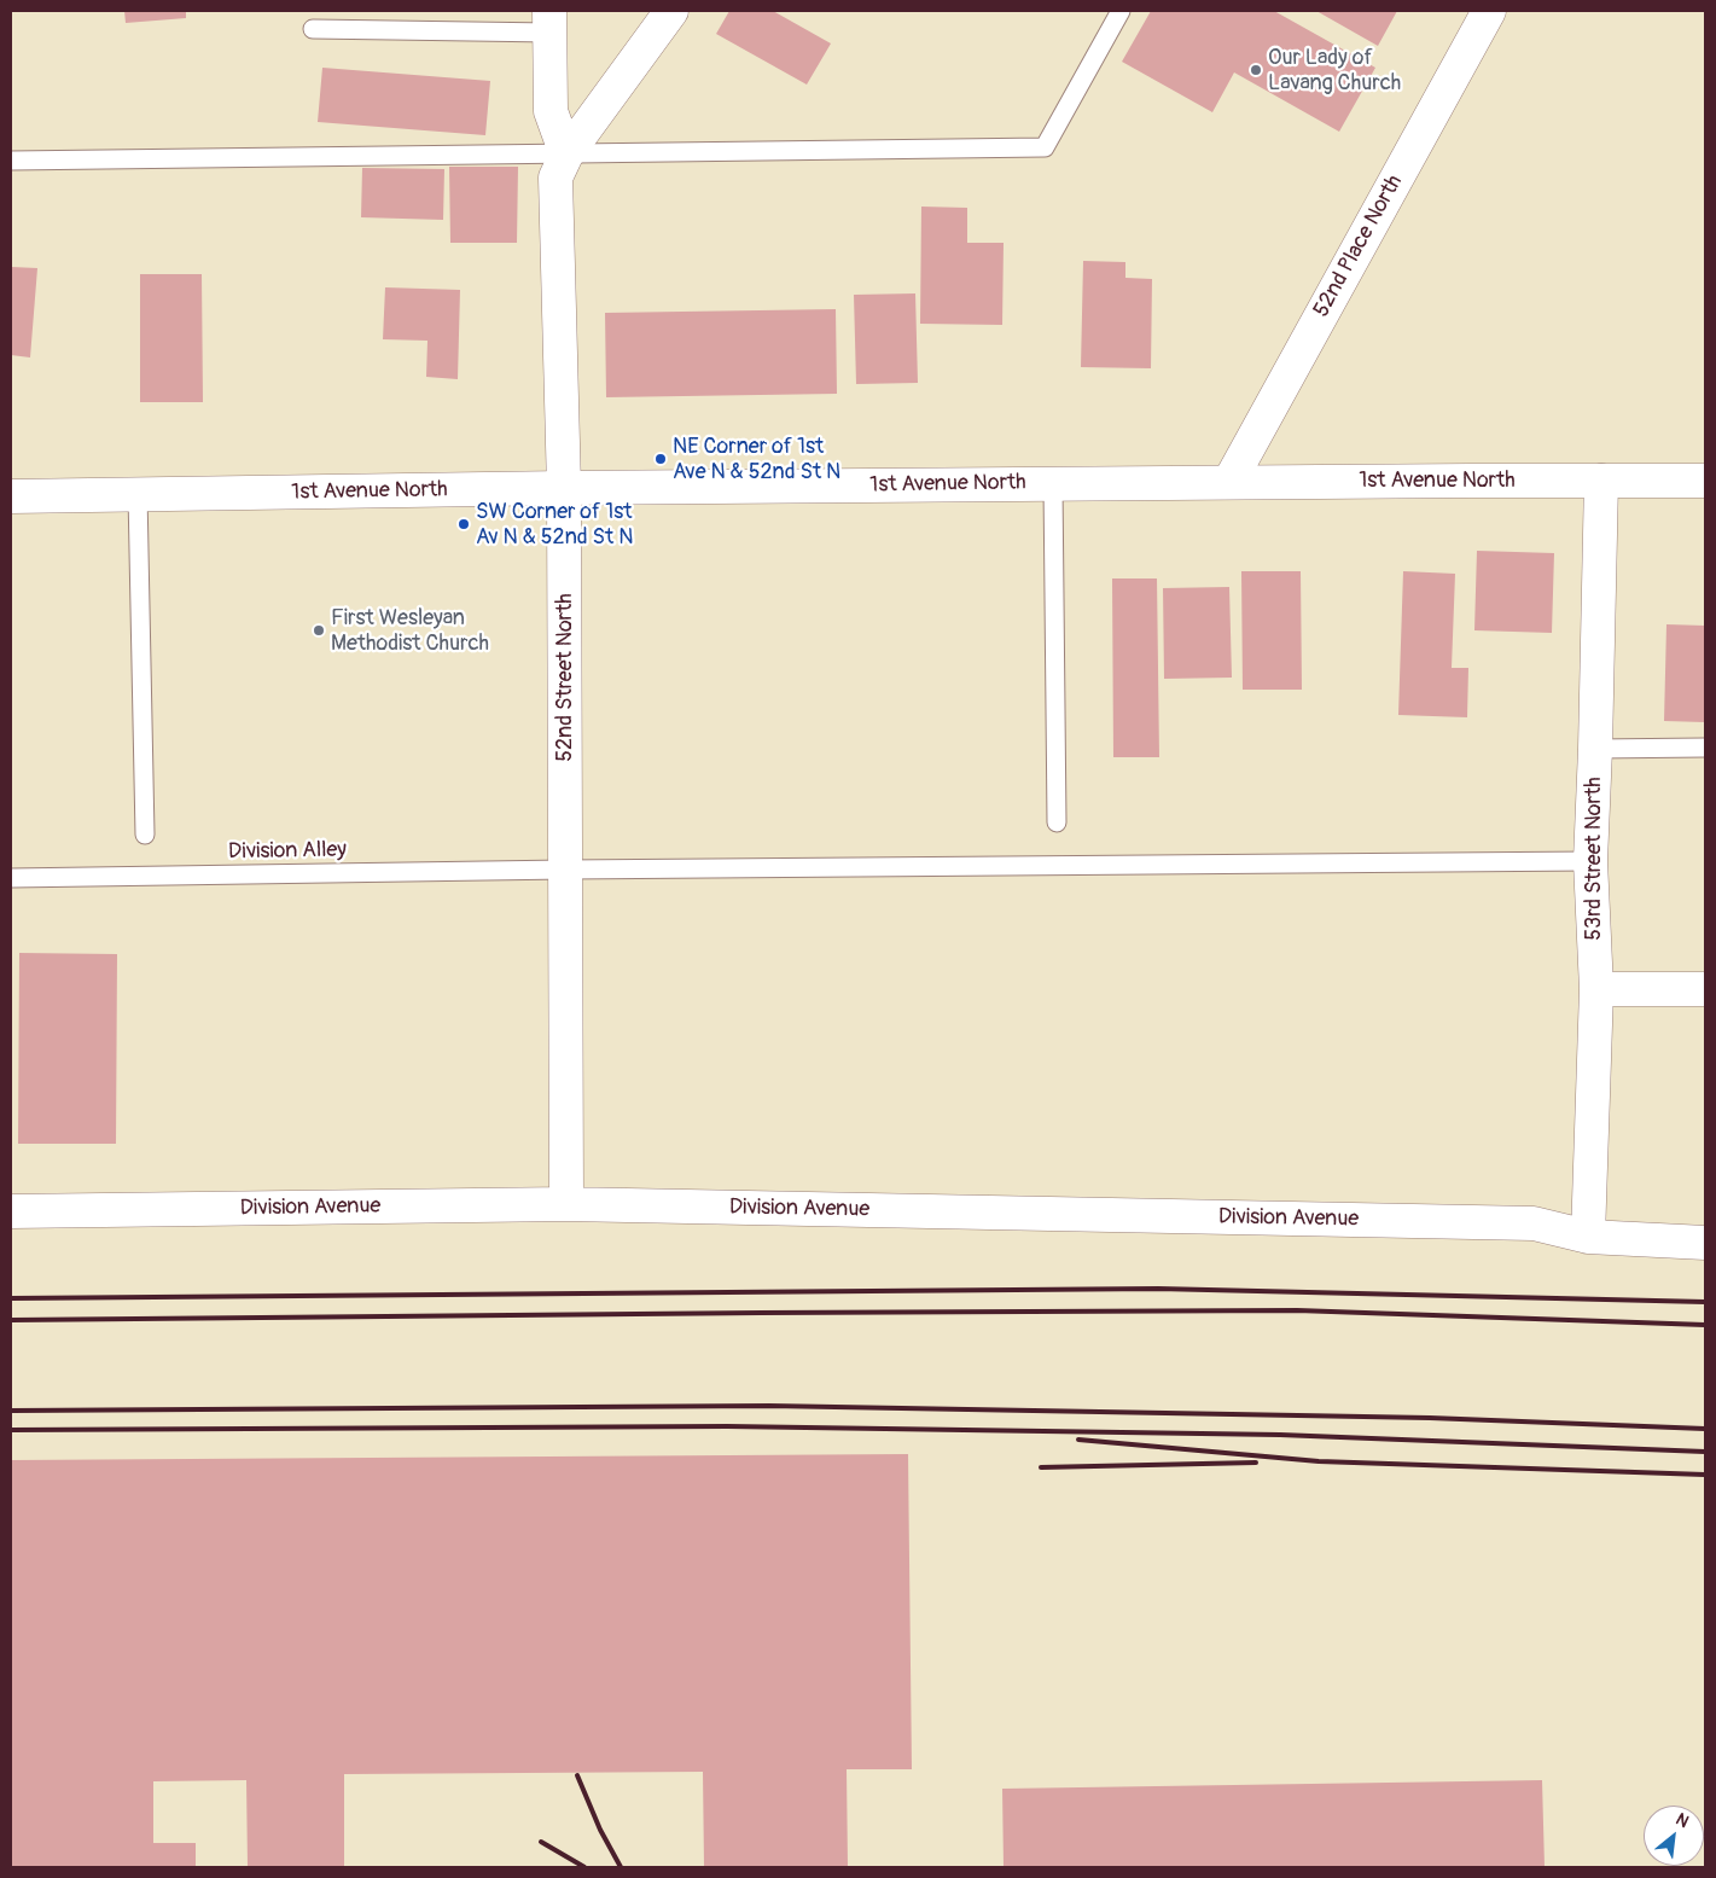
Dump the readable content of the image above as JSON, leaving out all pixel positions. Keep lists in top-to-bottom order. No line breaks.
{"streets":{"street":["52nd Place North","1st Avenue North","52nd Street North","53rd Street North","Division Avenue"],"lane":["Division Alley"]},"crossings":[["52nd Place North","1st Avenue North"],["1st Avenue North","52nd Street North"],["1st Avenue North","53rd Street North"],["52nd Street North","Division Alley"],["52nd Street North","Division Avenue"],["Division Alley","53rd Street North"],["53rd Street North","Division Avenue"]],"places":["Our Lady of Lavang Church","NE Corner of 1st Ave N & 52nd St N","SW Corner of 1st Av N & 52nd St N","First Wesleyan Methodist Church"],"north":"top right"}
